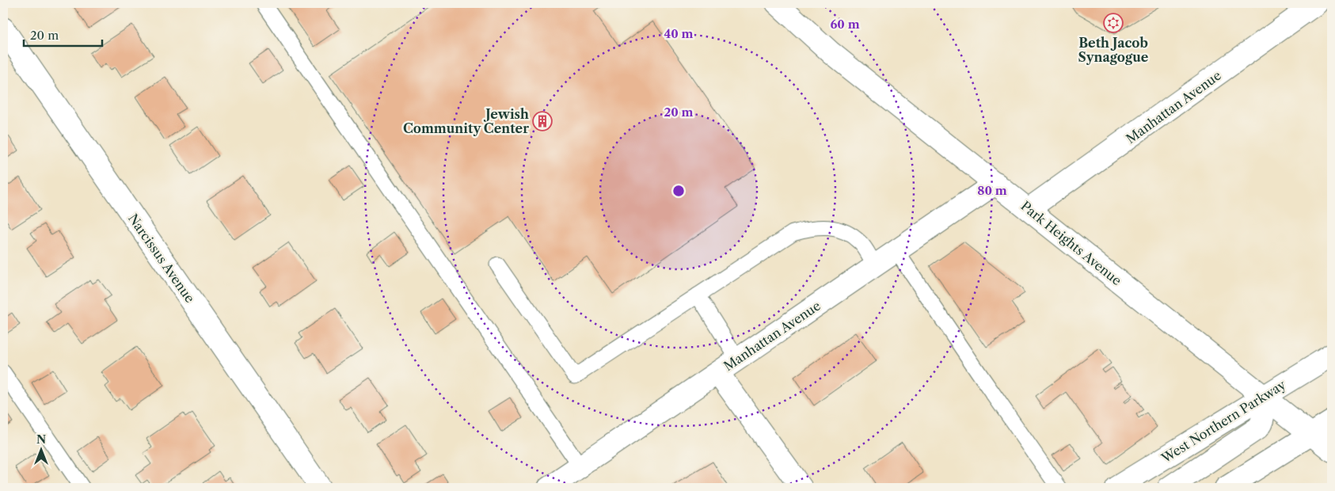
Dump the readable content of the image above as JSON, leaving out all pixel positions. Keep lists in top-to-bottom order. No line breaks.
{"streets":{"street":["Manhattan Avenue","Park Heights Avenue","Narcissus Avenue","West Northern Parkway"]},"crossings":[["Manhattan Avenue","Park Heights Avenue"],["Park Heights Avenue","West Northern Parkway"]],"places":{"synagogue":["Beth Jacob Synagogue"],"building":["Jewish Community Center"]},"scale_bar":"20 m","north":"top","rings":["60 m","40 m","20 m","80 m"]}
